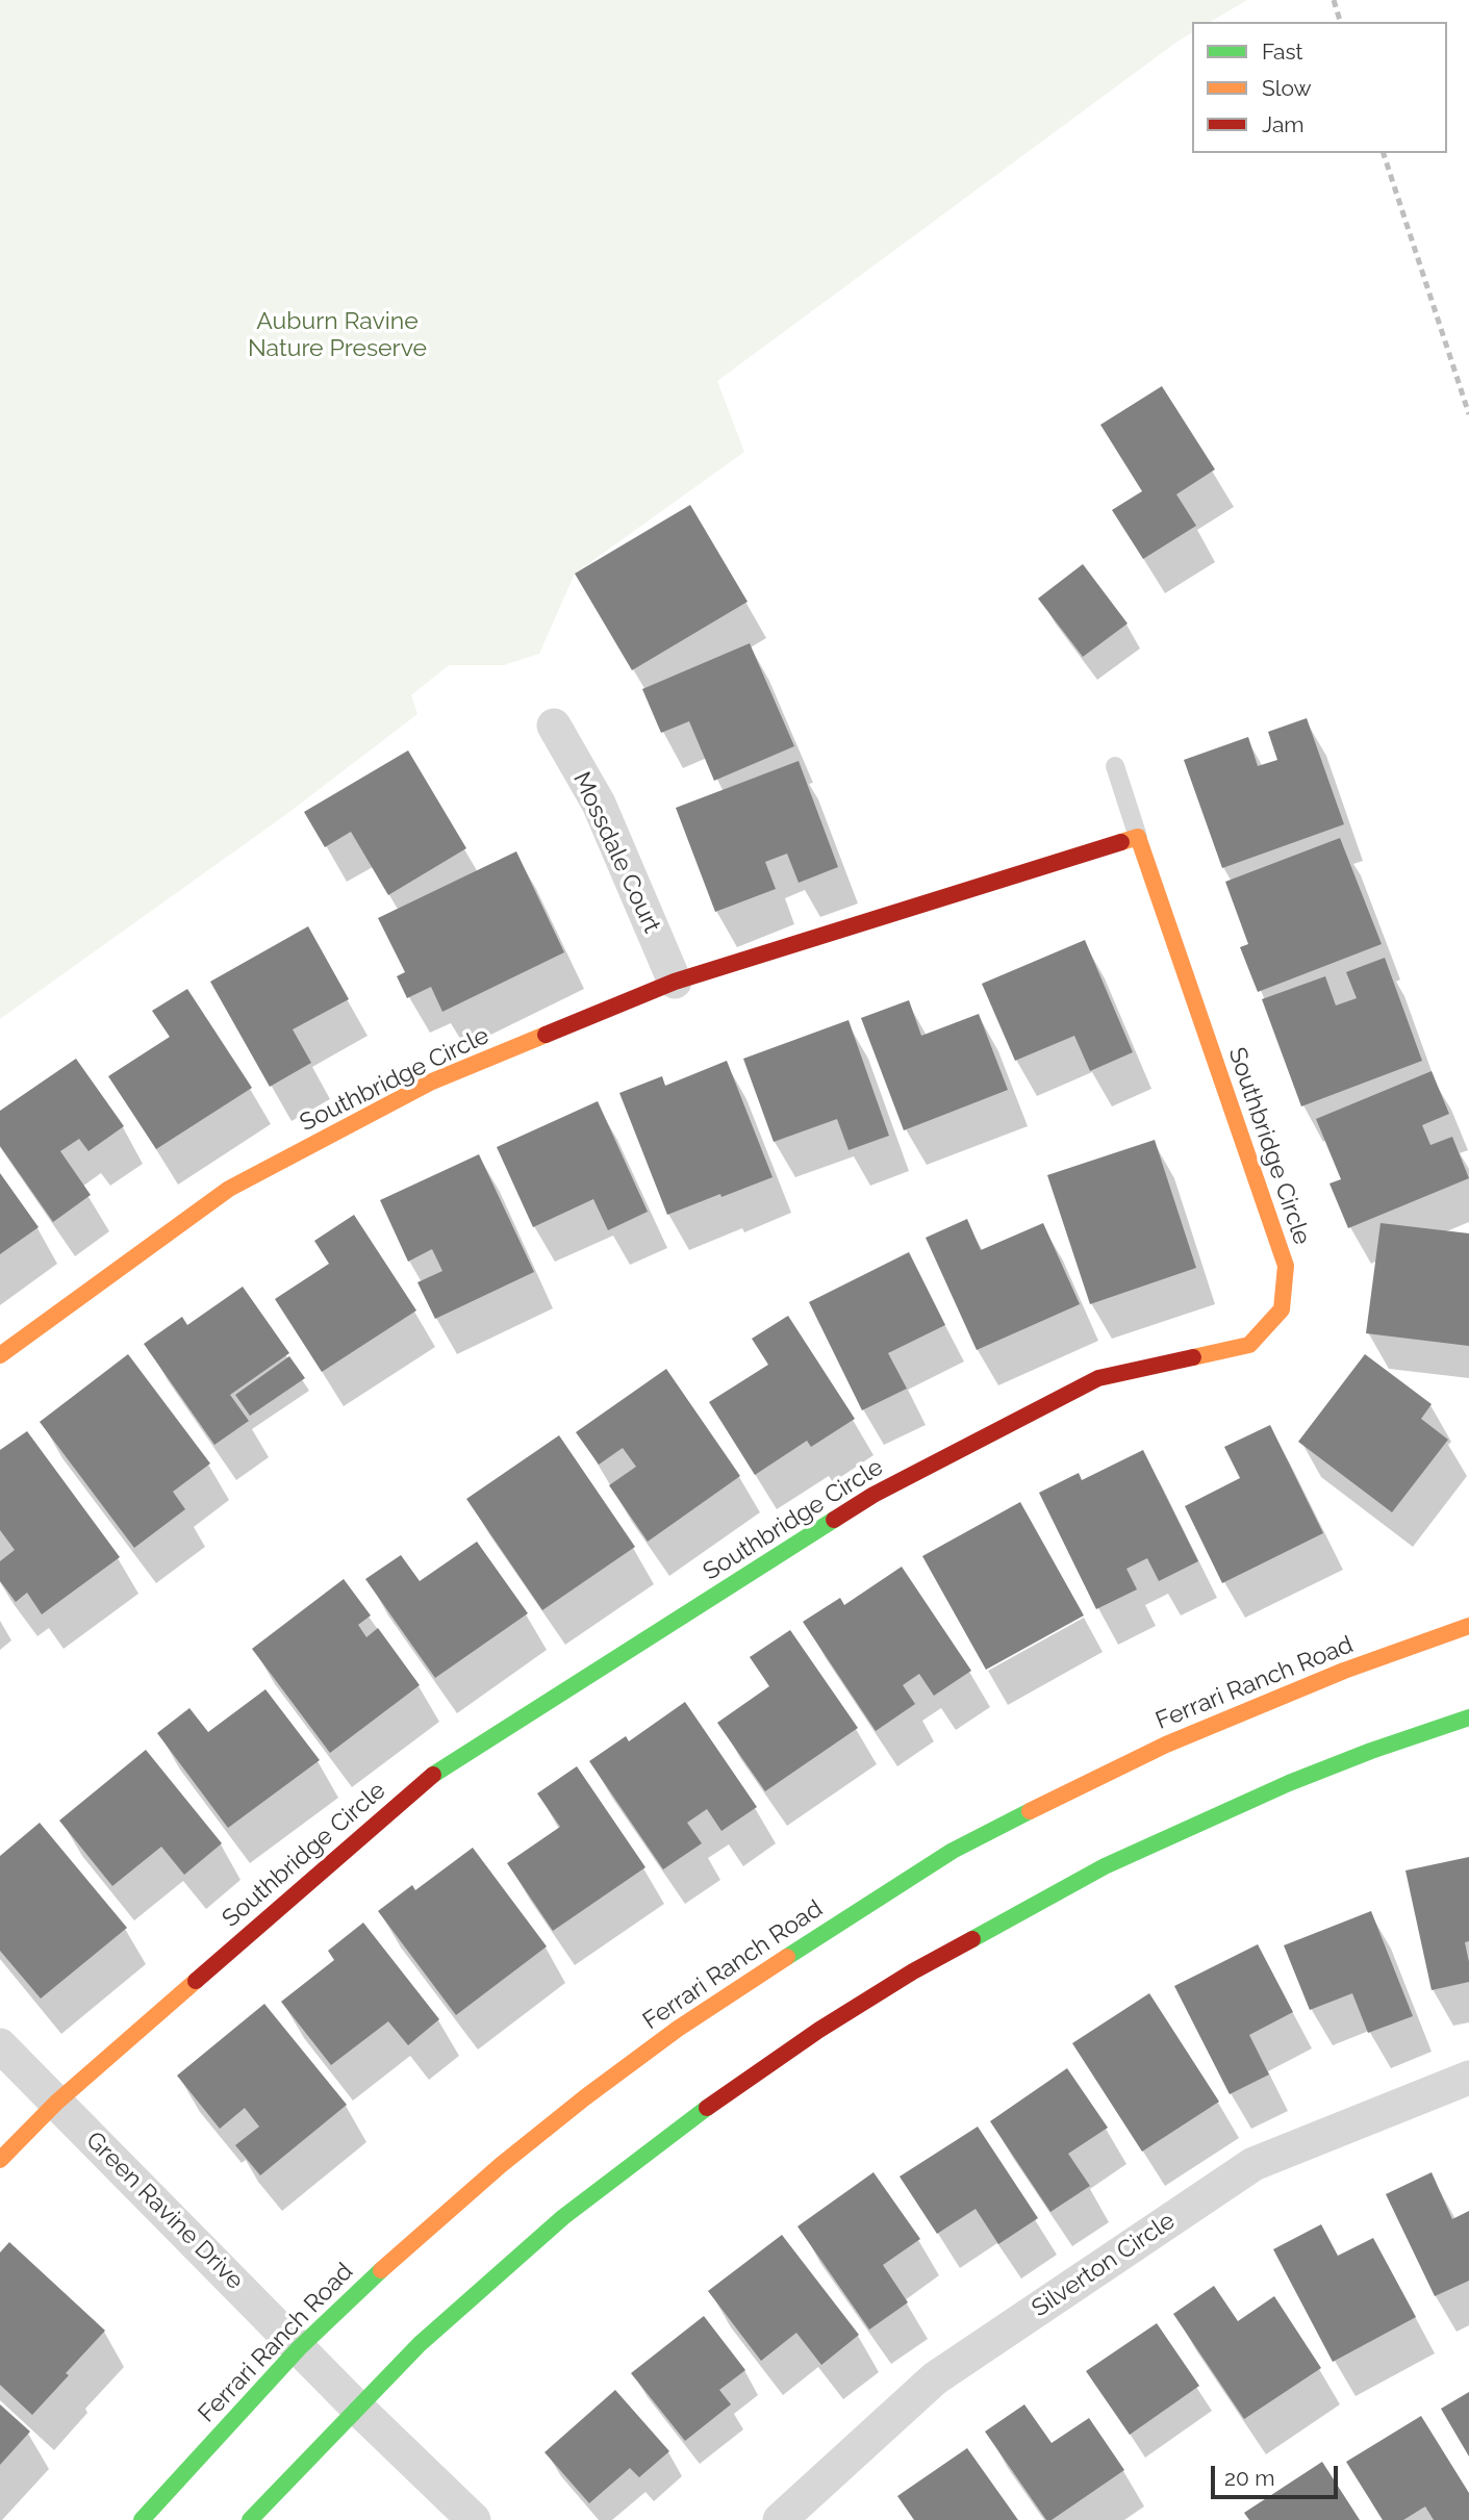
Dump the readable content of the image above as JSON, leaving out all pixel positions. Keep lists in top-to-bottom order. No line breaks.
{"streets":{"street":["Mossdale Court","Southbridge Circle","Ferrari Ranch Road","Green Ravine Drive","Silverton Circle"]},"crossings":[["Mossdale Court","Southbridge Circle"],["Southbridge Circle","Green Ravine Drive"],["Ferrari Ranch Road","Green Ravine Drive"]],"parks":["Auburn Ravine Nature Preserve"],"legend":["Fast","Slow","Jam"],"scale_bar":"20 m"}
